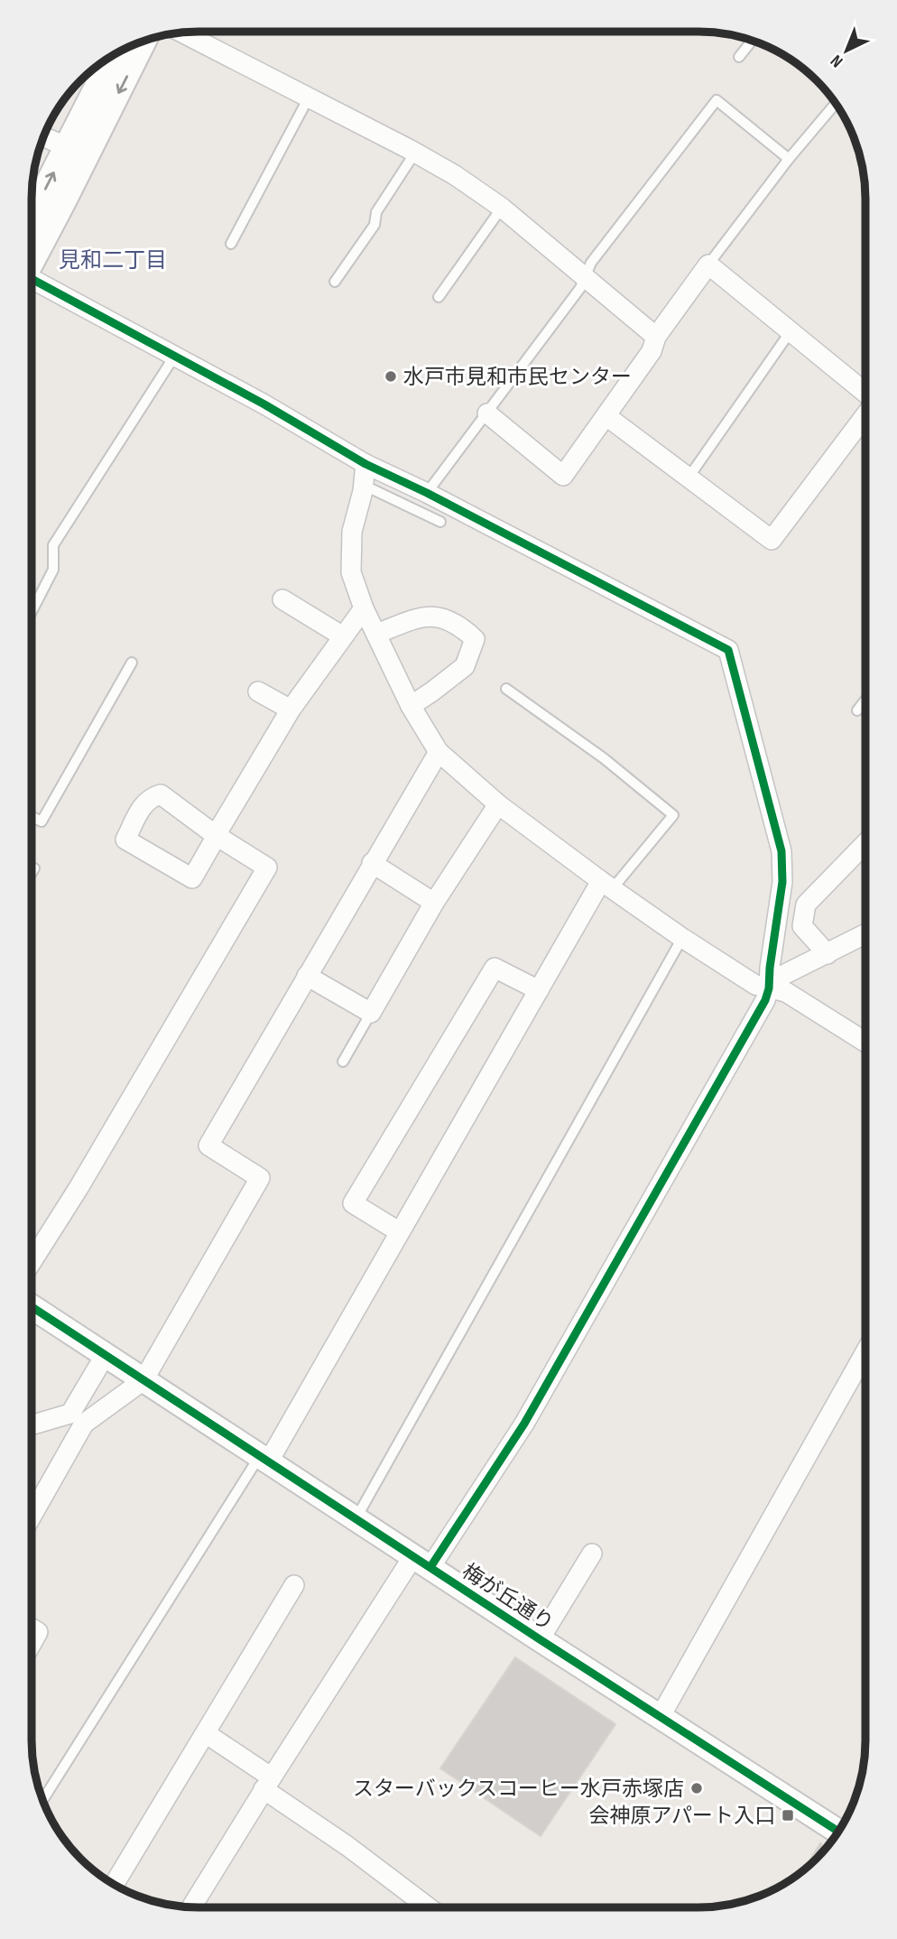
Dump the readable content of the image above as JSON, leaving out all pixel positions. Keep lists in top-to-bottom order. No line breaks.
{"streets":{"street":["梅が丘通り"]},"districts":["見和二丁目"],"places":{"other":["水戸市見和市民センター","スターバックスコーヒー水戸赤塚店"],"transit":["会神原アパート入口"]},"north":"bottom left"}
